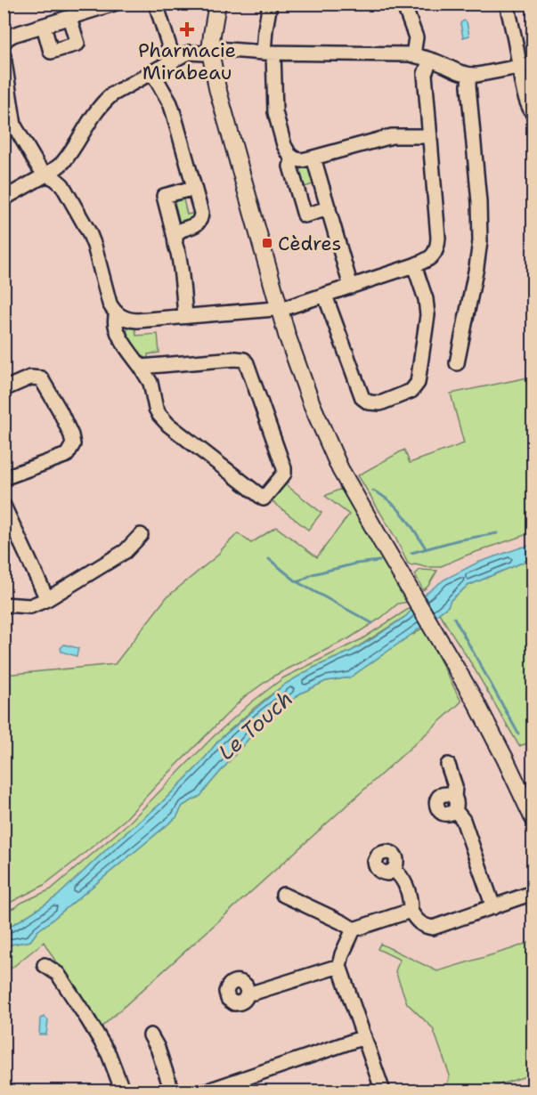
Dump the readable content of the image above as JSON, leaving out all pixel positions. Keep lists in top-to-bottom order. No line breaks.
{"water":["Le Touch"],"places":{"health":["Pharmacie Mirabeau"],"transit":["Cèdres"]}}
